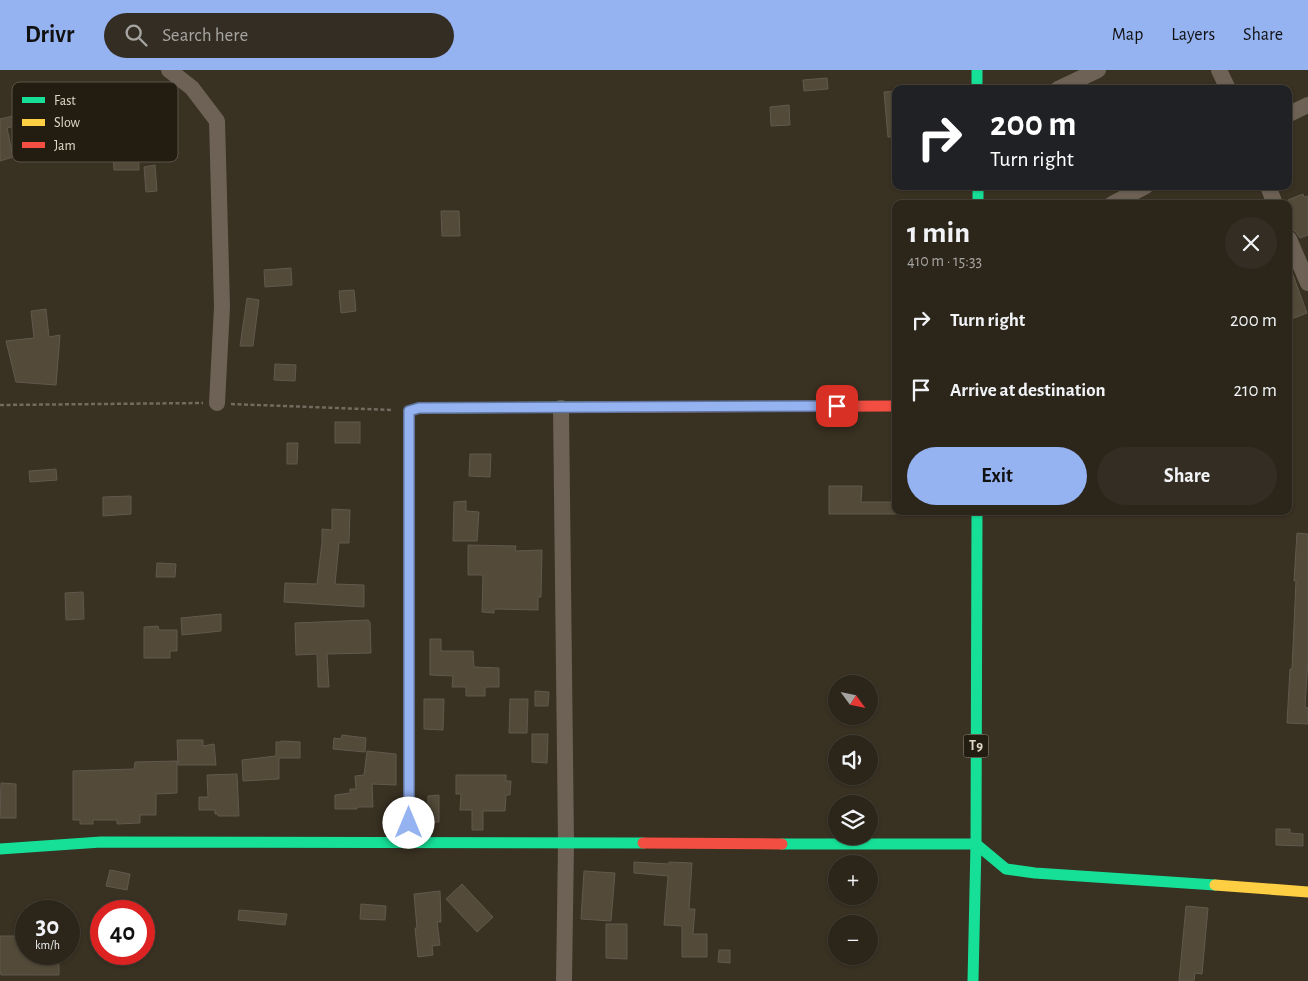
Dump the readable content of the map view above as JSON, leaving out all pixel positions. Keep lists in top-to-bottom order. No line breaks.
{"streets":{"main road":["T9"]},"legend":["Fast","Slow","Jam"],"north":"bottom right","page":{"header":"Drivr","search":"Search here","nav":["Map","Layers","Share"],"turn":["200 m","Turn right"],"heading":["1 min","410 m · 15:33"],"list":[{"name":"Turn right","value":"200 m"},{"name":"Arrive at destination","value":"210 m"}],"buttons":["Exit","Share"],"map_buttons":["+","−"],"speed":"30 km/h","limit":"40"}}
